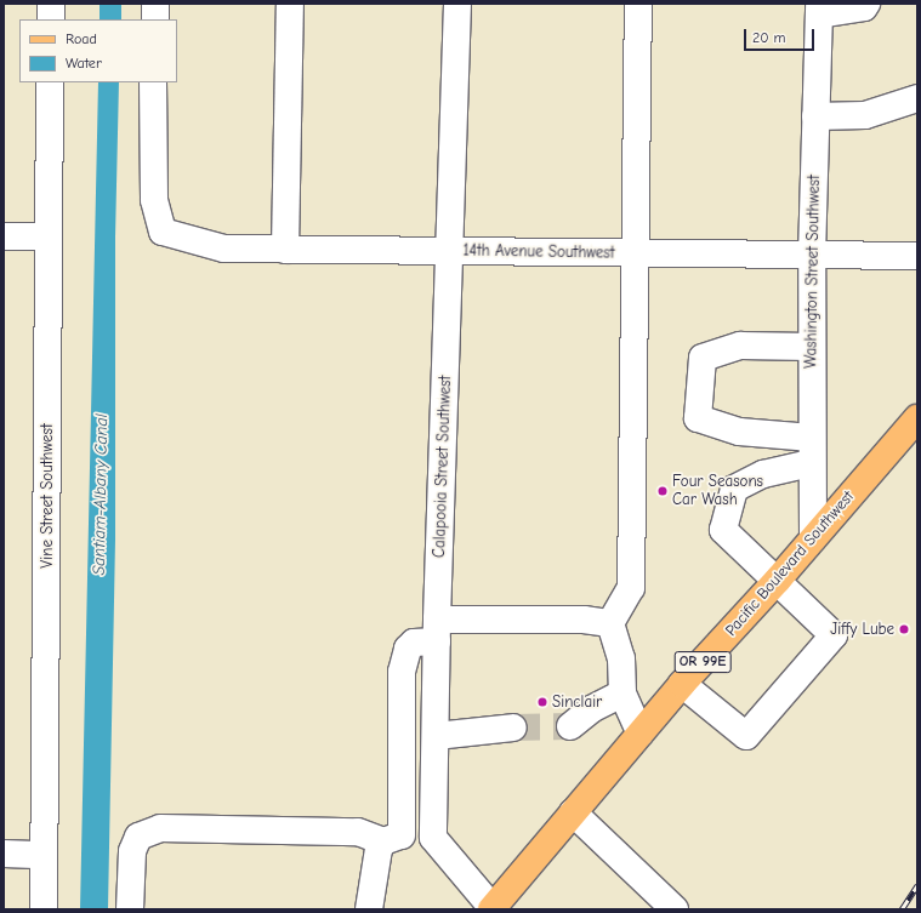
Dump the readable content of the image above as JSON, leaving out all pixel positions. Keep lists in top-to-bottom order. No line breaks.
{"streets":{"main road":["Pacific Boulevard Southwest","OR 99E"],"street":["14th Avenue Southwest","Washington Street Southwest","Calapooia Street Southwest","Vine Street Southwest"]},"crossings":[["14th Avenue Southwest","Washington Street Southwest"],["14th Avenue Southwest","Calapooia Street Southwest"],["Washington Street Southwest","Pacific Boulevard Southwest"]],"water":["Santiam-Albany Canal"],"places":["Four Seasons Car Wash","Jiffy Lube","Sinclair"],"legend":["Road","Water"],"scale_bar":"20 m"}
